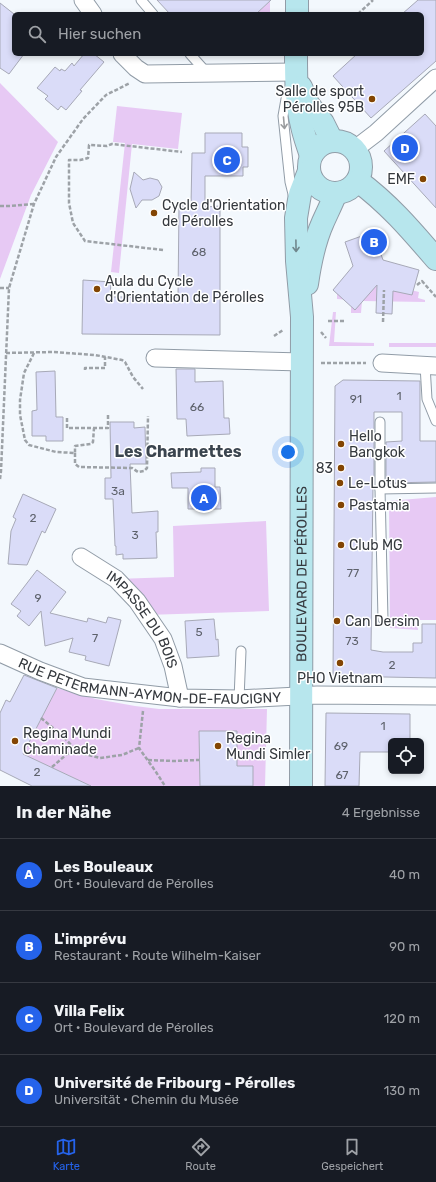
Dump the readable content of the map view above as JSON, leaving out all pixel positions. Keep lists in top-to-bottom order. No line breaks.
{"streets":{"main road":["BOULEVARD DE PÉROLLES"],"street":["IMPASSE DU BOIS","RUE PETERMANN-AYMON-DE-FAUCIGNY"]},"crossings":[["BOULEVARD DE PÉROLLES","RUE PETERMANN-AYMON-DE-FAUCIGNY"],["IMPASSE DU BOIS","RUE PETERMANN-AYMON-DE-FAUCIGNY"]],"districts":["Les Charmettes"],"places":["Salle de sport Pérolles 95B","EMF","Cycle d'Orientation de Pérolles","Aula du Cycle d'Orientation de Pérolles","Hello Bangkok","83","Le-Lotus","Pastamia","Club MG","Can Dersim","PHO Vietnam","Regina Mundi Chaminade","Regina Mundi Simler"],"house_numbers":["68","1","91","66","3a","2","3","77","9","5","7","73","2","1","69","2","67"],"page":{"search":"Hier suchen","pins":["D","C","B","A"],"heading":["In der Nähe","4 Ergebnisse"],"list":[{"mark":"A","name":"Les Bouleaux","note":"Ort · Boulevard de Pérolles","value":"40 m"},{"mark":"B","name":"L'imprévu","note":"Restaurant · Route Wilhelm-Kaiser","value":"90 m"},{"mark":"C","name":"Villa Felix","note":"Ort · Boulevard de Pérolles","value":"120 m"},{"mark":"D","name":"Université de Fribourg - Pérolles","note":"Universität · Chemin du Musée","value":"130 m"}],"nav":["Karte","Route","Gespeichert"]}}
